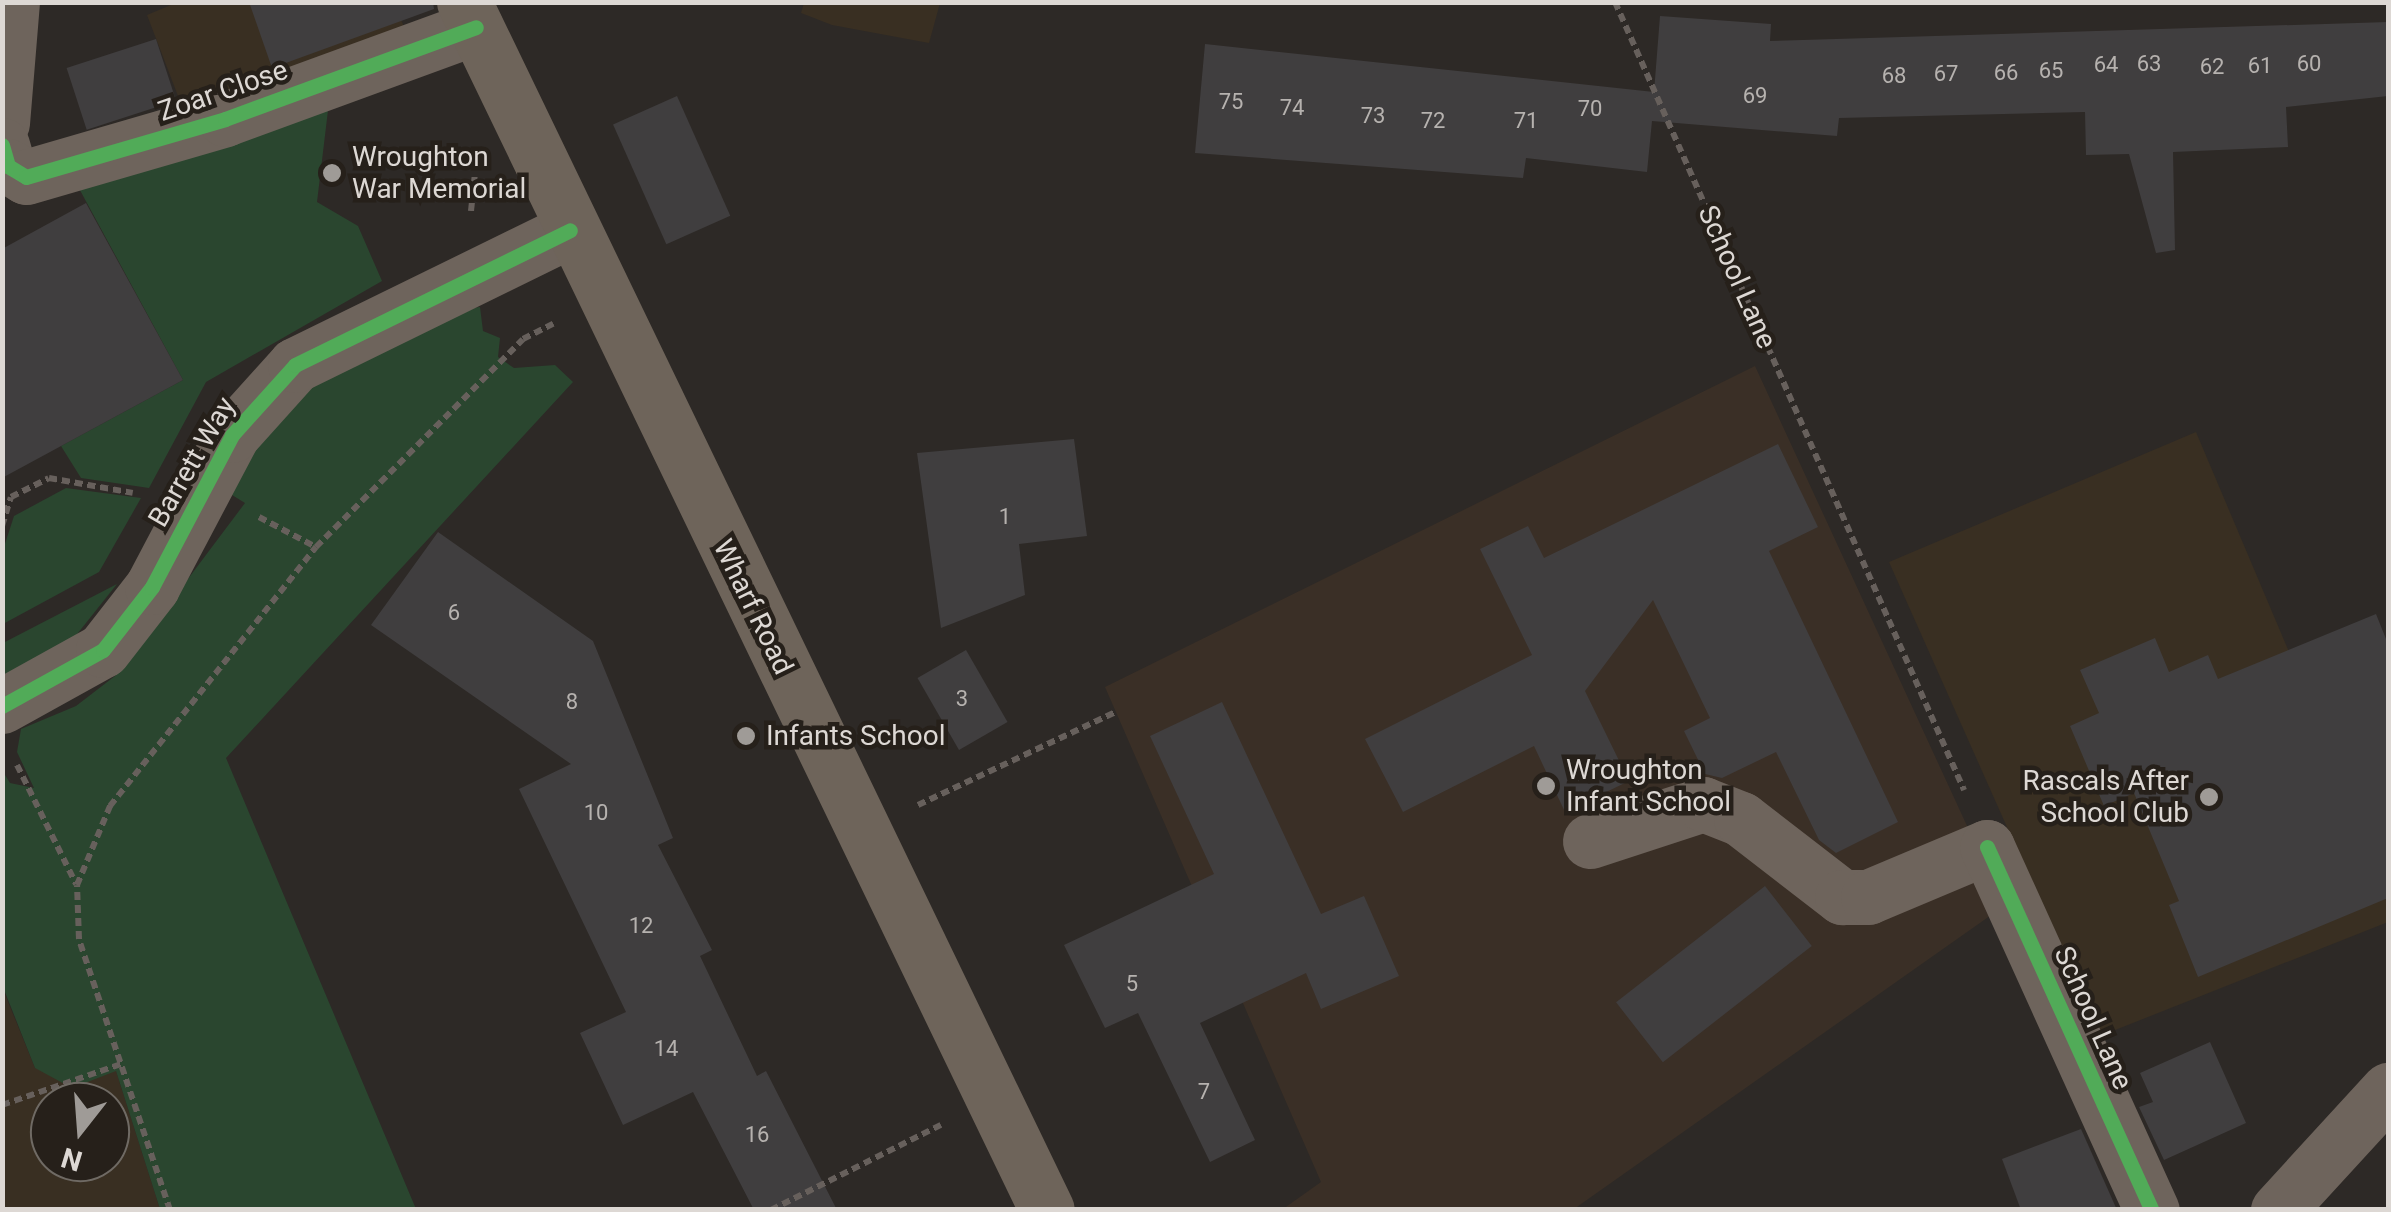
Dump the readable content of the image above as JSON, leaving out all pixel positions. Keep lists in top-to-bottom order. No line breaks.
{"streets":{"main road":["Wharf Road"],"street":["Zoar Close","School Lane","Barrett Way"]},"crossings":[["Zoar Close","Wharf Road"],["Barrett Way","Wharf Road"]],"places":["Wroughton War Memorial","Infants School","Wroughton Infant School","Rascals After School Club"],"house_numbers":["63","60","64","61","62","65","66","67","68","69","75","74","70","73","72","71","1","6","3","8","10","12","5","14","7","16"],"north":"bottom"}
